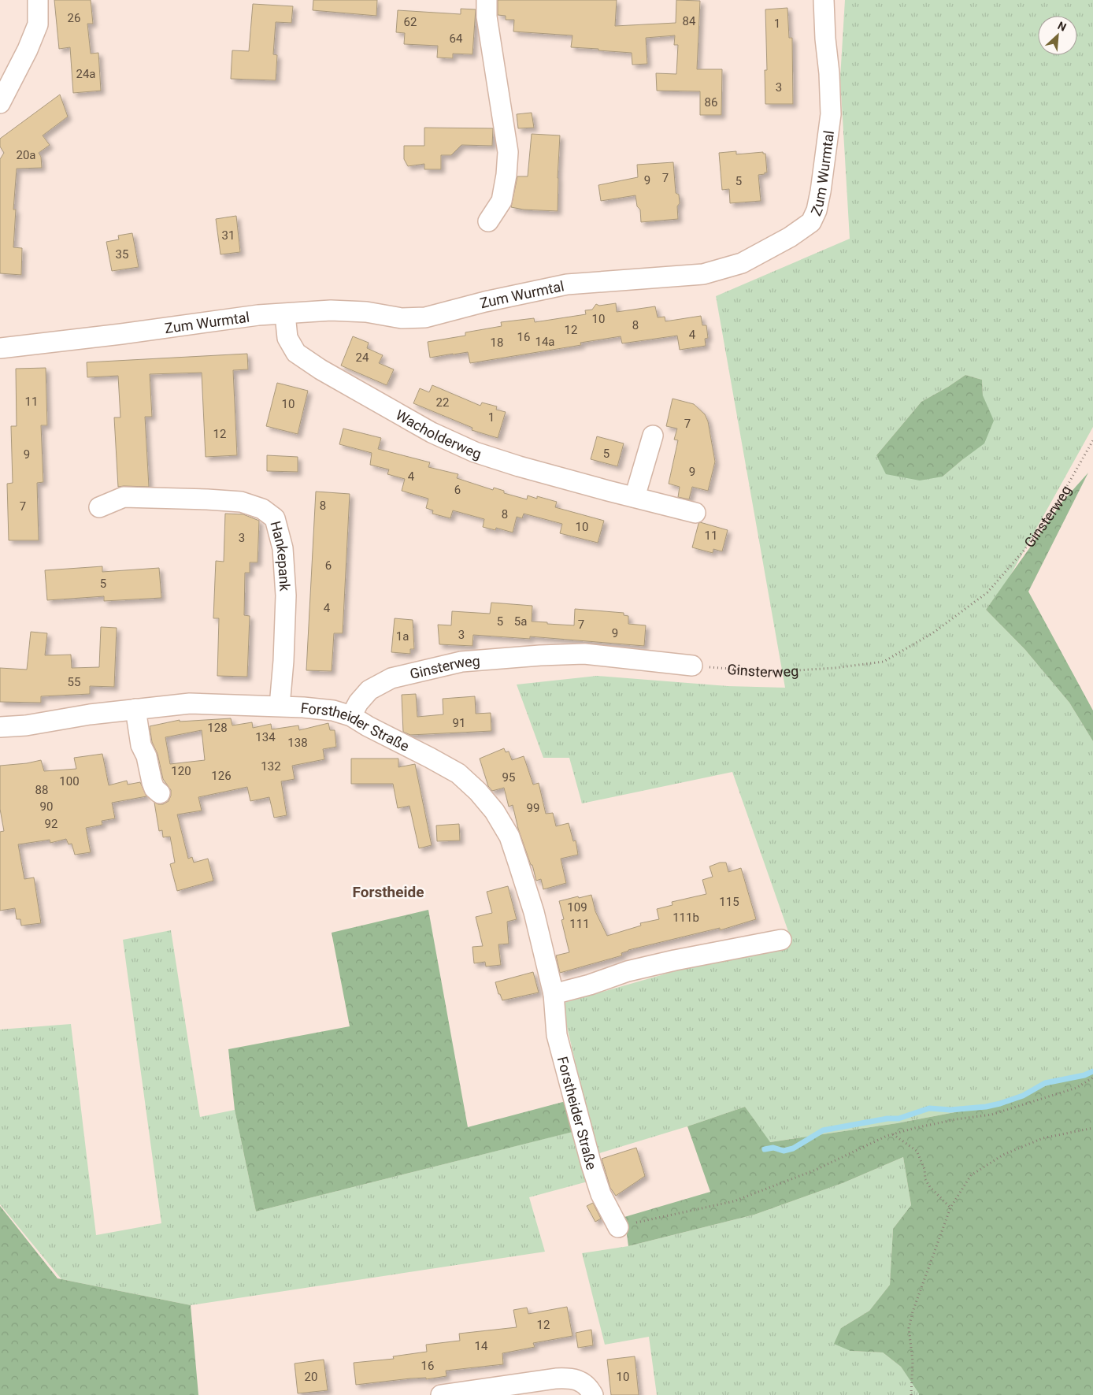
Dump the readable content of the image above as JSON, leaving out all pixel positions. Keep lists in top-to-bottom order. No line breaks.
{"streets":{"street":["Zum Wurmtal","Wacholderweg","Ginsterweg","Hankepank","Forstheider Straße"]},"crossings":[["Zum Wurmtal","Wacholderweg"],["Ginsterweg","Forstheider Straße"],["Hankepank","Forstheider Straße"]],"districts":["Forstheide"],"house_numbers":["26","84","62","1","64","24a","3","86","20a","7","9","5","31","35","10","8","12","4","16","14a","18","24","11","22","10","1","7","12","5","9","9","4","6","8","7","8","10","11","3","6","5","4","5","5a","7","9","3","1a","55","91","128","134","138","132","120","126","95","100","88","90","99","92","115","109","111b","111","12","14","16","20","10"],"north":"top right"}
